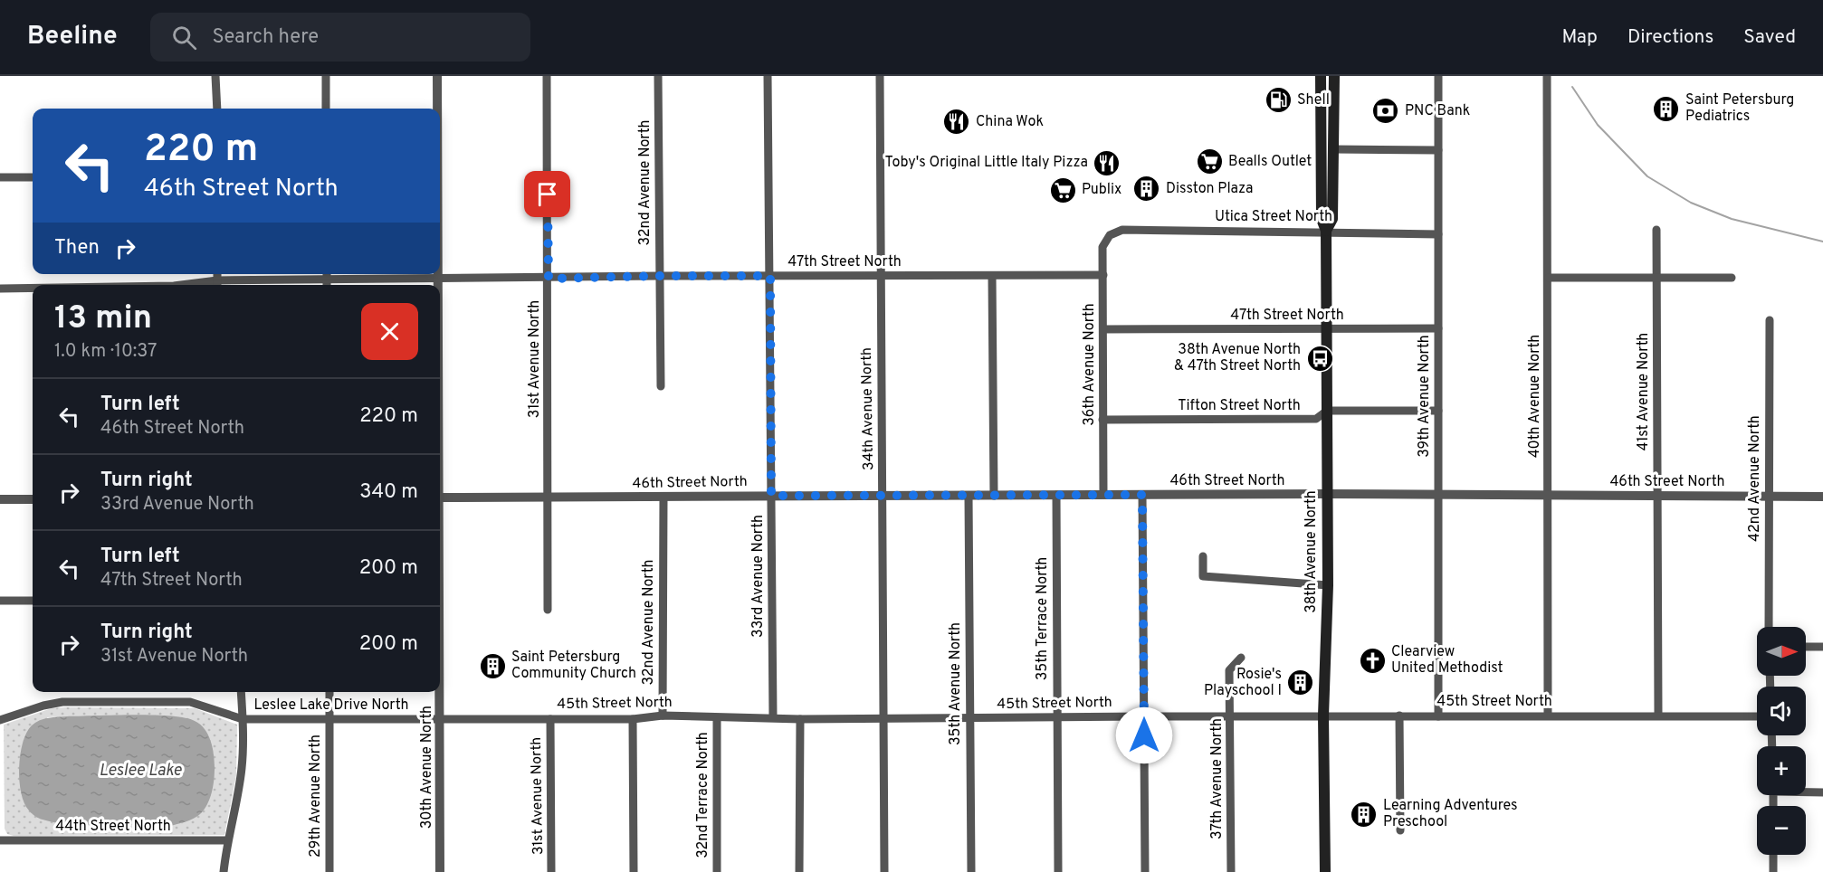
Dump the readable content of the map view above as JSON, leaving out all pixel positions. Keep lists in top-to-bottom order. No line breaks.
{"streets":{"main road":["38th Avenue North"],"street":["32nd Avenue North","Utica Street North","47th Street North","31st Avenue North","36th Avenue North","41st Avenue North","39th Avenue North","40th Avenue North","Tifton Street North","34th Avenue North","42nd Avenue North","46th Street North","33rd Avenue North","35th Terrace North","35th Avenue North","45th Street North","Leslee Lake Drive North","30th Avenue North","37th Avenue North","32nd Terrace North","29th Avenue North","44th Street North"]},"crossings":[["32nd Avenue North","47th Street North"],["32nd Avenue North","46th Street North"],["32nd Avenue North","45th Street North"],["Utica Street North","36th Avenue North"],["Utica Street North","39th Avenue North"],["Utica Street North","38th Avenue North"],["47th Street North","31st Avenue North"],["47th Street North","36th Avenue North"],["47th Street North","39th Avenue North"],["47th Street North","34th Avenue North"],["47th Street North","38th Avenue North"],["47th Street North","33rd Avenue North"],["47th Street North","30th Avenue North"],["31st Avenue North","46th Street North"],["31st Avenue North","45th Street North"],["36th Avenue North","Tifton Street North"],["36th Avenue North","46th Street North"],["41st Avenue North","46th Street North"],["41st Avenue North","45th Street North"],["39th Avenue North","Tifton Street North"],["39th Avenue North","46th Street North"],["39th Avenue North","45th Street North"],["40th Avenue North","46th Street North"],["40th Avenue North","45th Street North"],["Tifton Street North","38th Avenue North"],["34th Avenue North","46th Street North"],["34th Avenue North","45th Street North"],["42nd Avenue North","46th Street North"],["46th Street North","38th Avenue North"],["46th Street North","33rd Avenue North"],["46th Street North","35th Terrace North"],["46th Street North","35th Avenue North"],["38th Avenue North","45th Street North"],["33rd Avenue North","45th Street North"],["35th Terrace North","45th Street North"],["35th Avenue North","45th Street North"],["45th Street North","Leslee Lake Drive North"],["45th Street North","30th Avenue North"],["45th Street North","37th Avenue North"],["45th Street North","32nd Terrace North"],["Leslee Lake Drive North","30th Avenue North"],["Leslee Lake Drive North","29th Avenue North"]],"water":["Leslee Lake"],"places":{"fuel station":["Shell"],"building":["Saint Petersburg Pediatrics","Disston Plaza","Saint Petersburg Community Church","Rosie's Playschool I","Learning Adventures Preschool"],"bank":["PNC Bank"],"restaurant":["China Wok","Toby's Original Little Italy Pizza"],"supermarket":["Bealls Outlet","Publix"],"bus stop":["38th Avenue North & 47th Street North"],"church":["Clearview United Methodist"]},"north":"right","page":{"header":"Beeline","search":"Search here","nav":["Map","Directions","Saved"],"turn":["220 m","46th Street North"],"then":"Then","heading":["13 min","1.0 km · 10:37"],"list":[{"name":"Turn left","note":"46th Street North","value":"220 m"},{"name":"Turn right","note":"33rd Avenue North","value":"340 m"},{"name":"Turn left","note":"47th Street North","value":"200 m"},{"name":"Turn right","note":"31st Avenue North","value":"200 m"}],"map_buttons":["+","−"]}}
